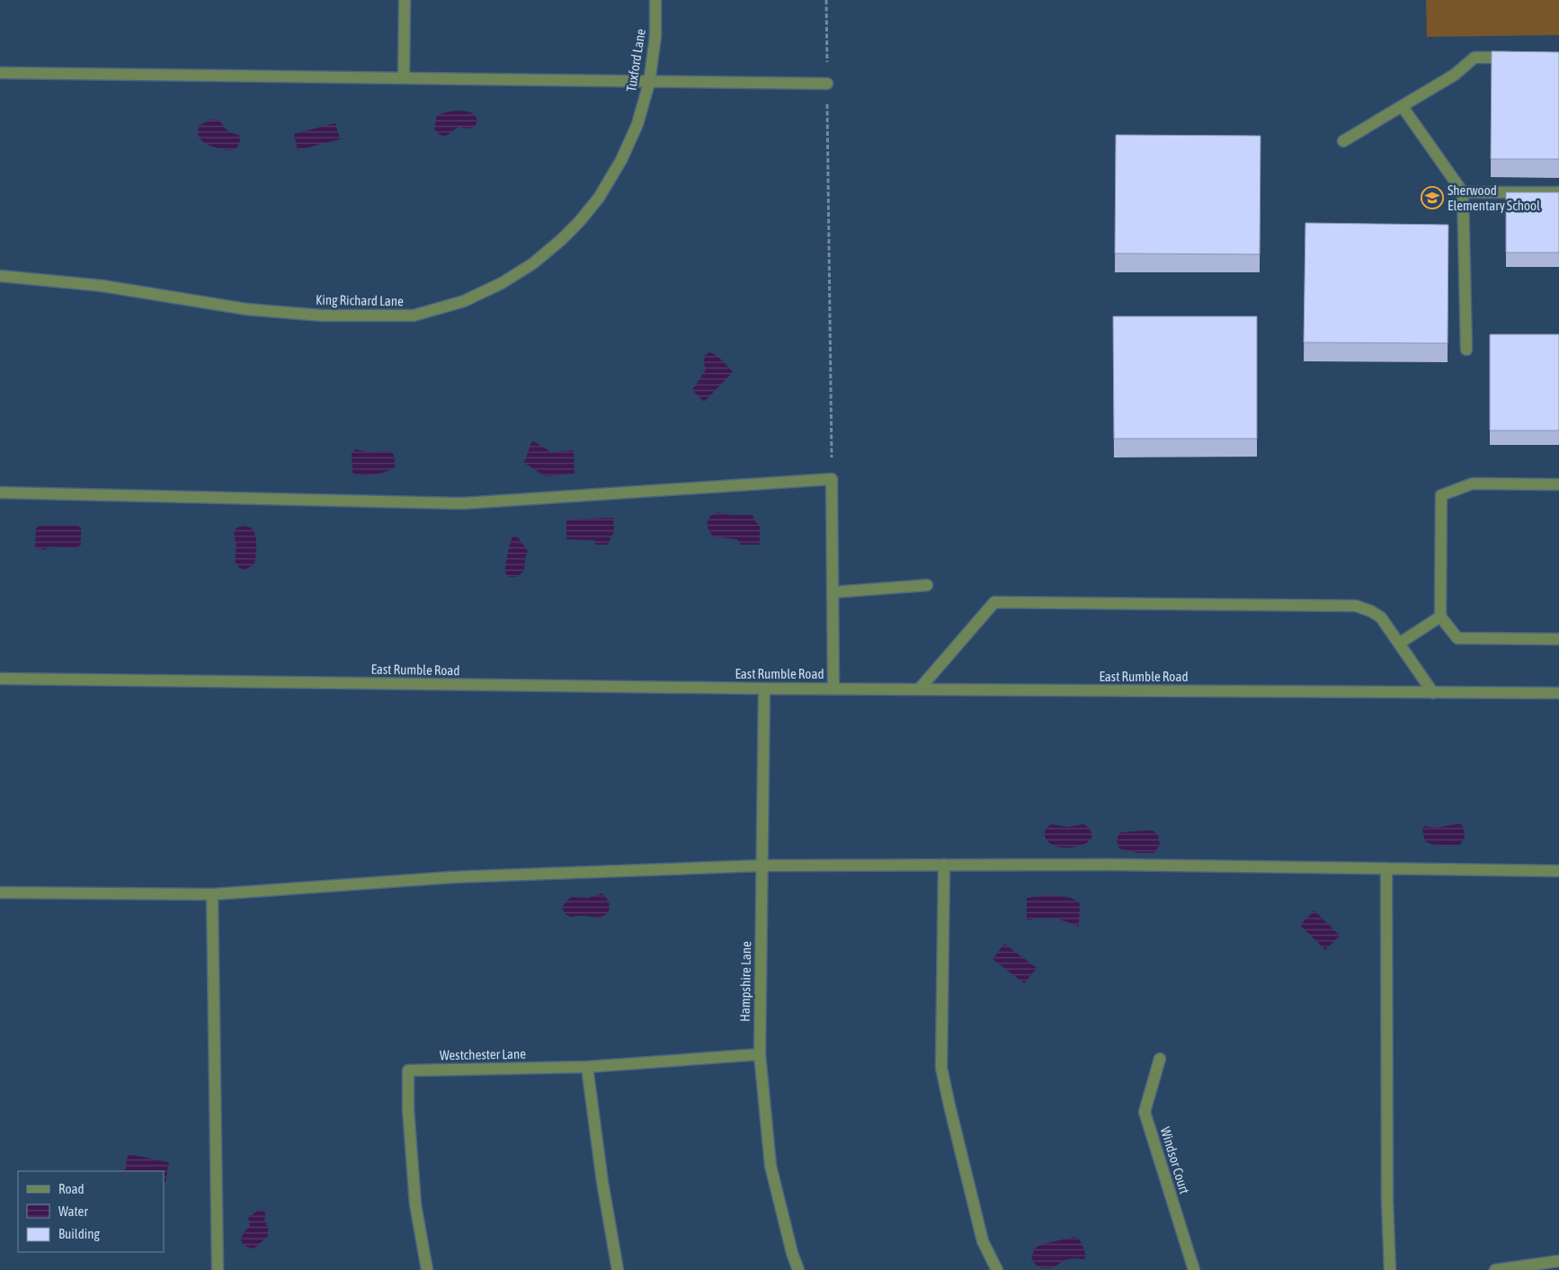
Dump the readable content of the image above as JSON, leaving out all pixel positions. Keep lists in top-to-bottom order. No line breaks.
{"streets":{"street":["Tuxford Lane","King Richard Lane","East Rumble Road","Hampshire Lane","Westchester Lane","Windsor Court"]},"crossings":[["Tuxford Lane","King Richard Lane"],["East Rumble Road","Hampshire Lane"],["Hampshire Lane","Westchester Lane"]],"places":{"school or university":["Sherwood Elementary School"]},"legend":["Road","Water","Building"]}
